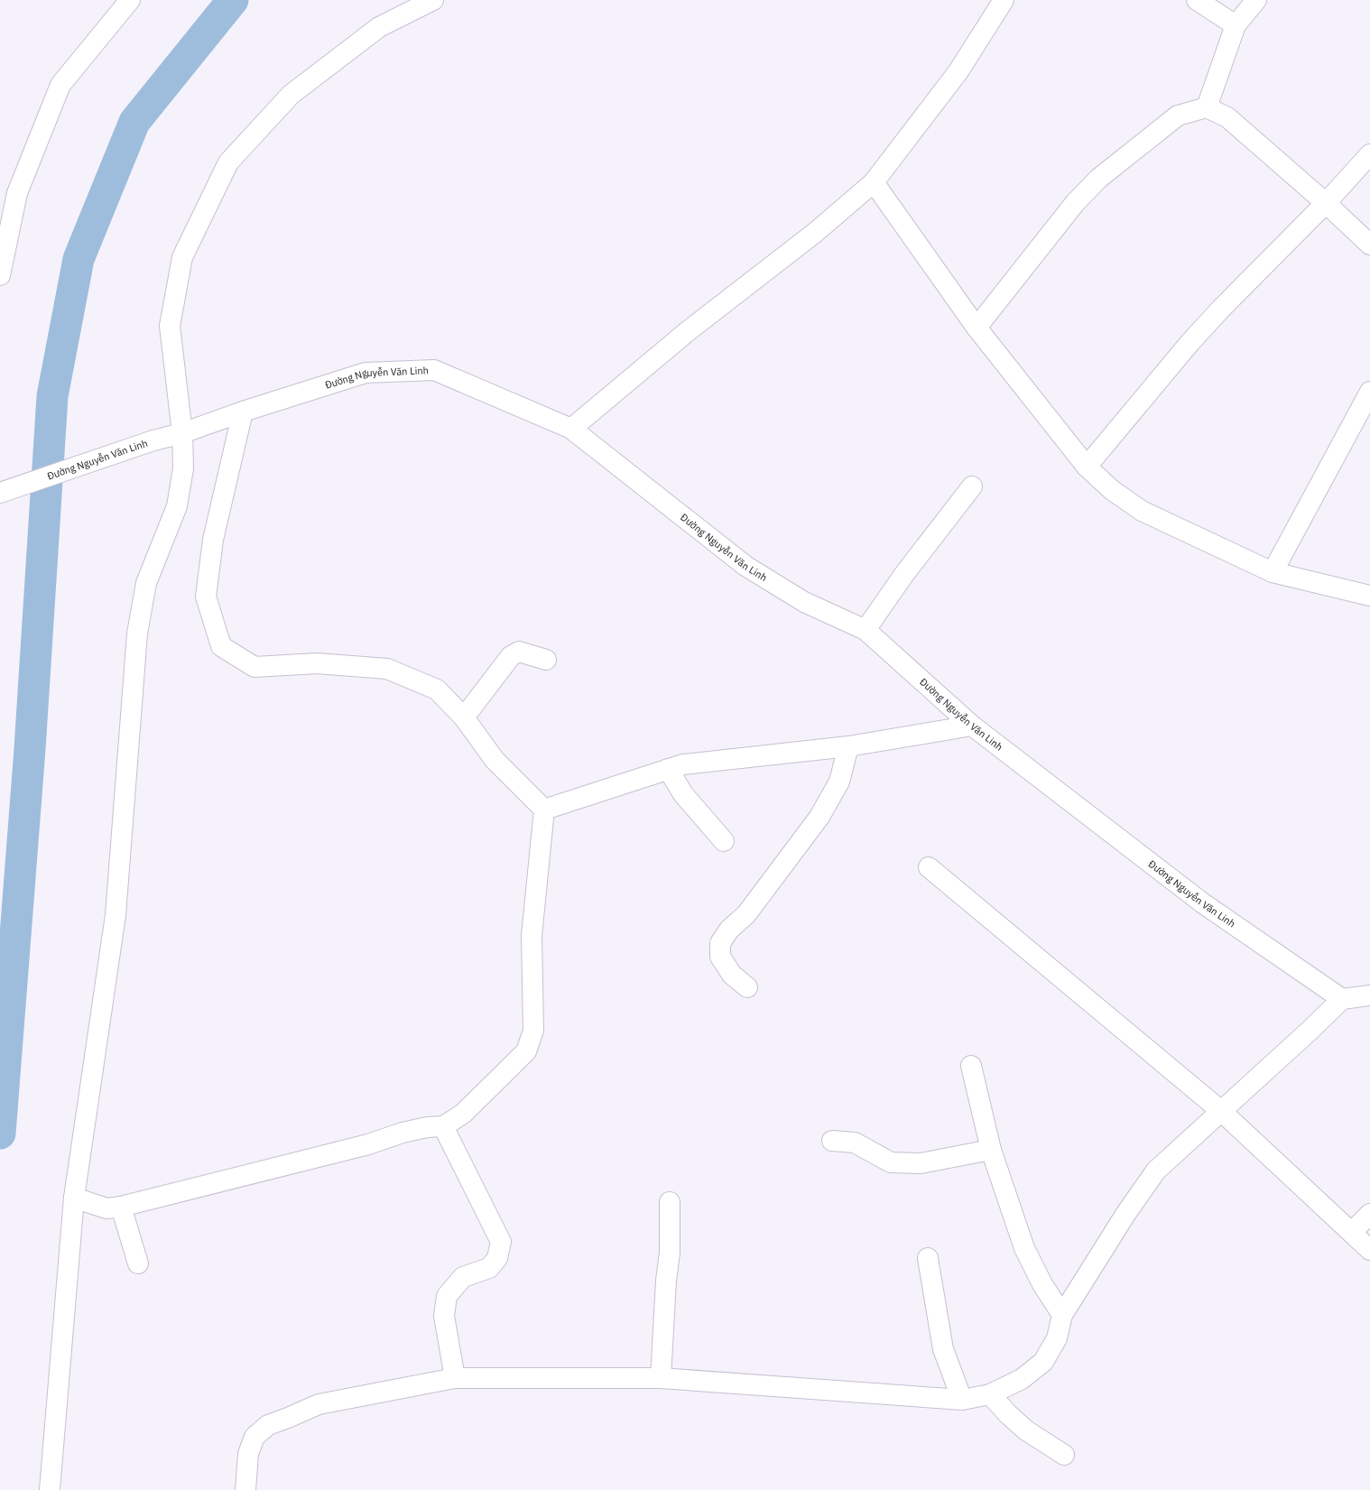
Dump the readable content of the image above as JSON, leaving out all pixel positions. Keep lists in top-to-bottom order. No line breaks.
{"streets":{"street":["Đường Nguyễn Văn Linh"]}}
